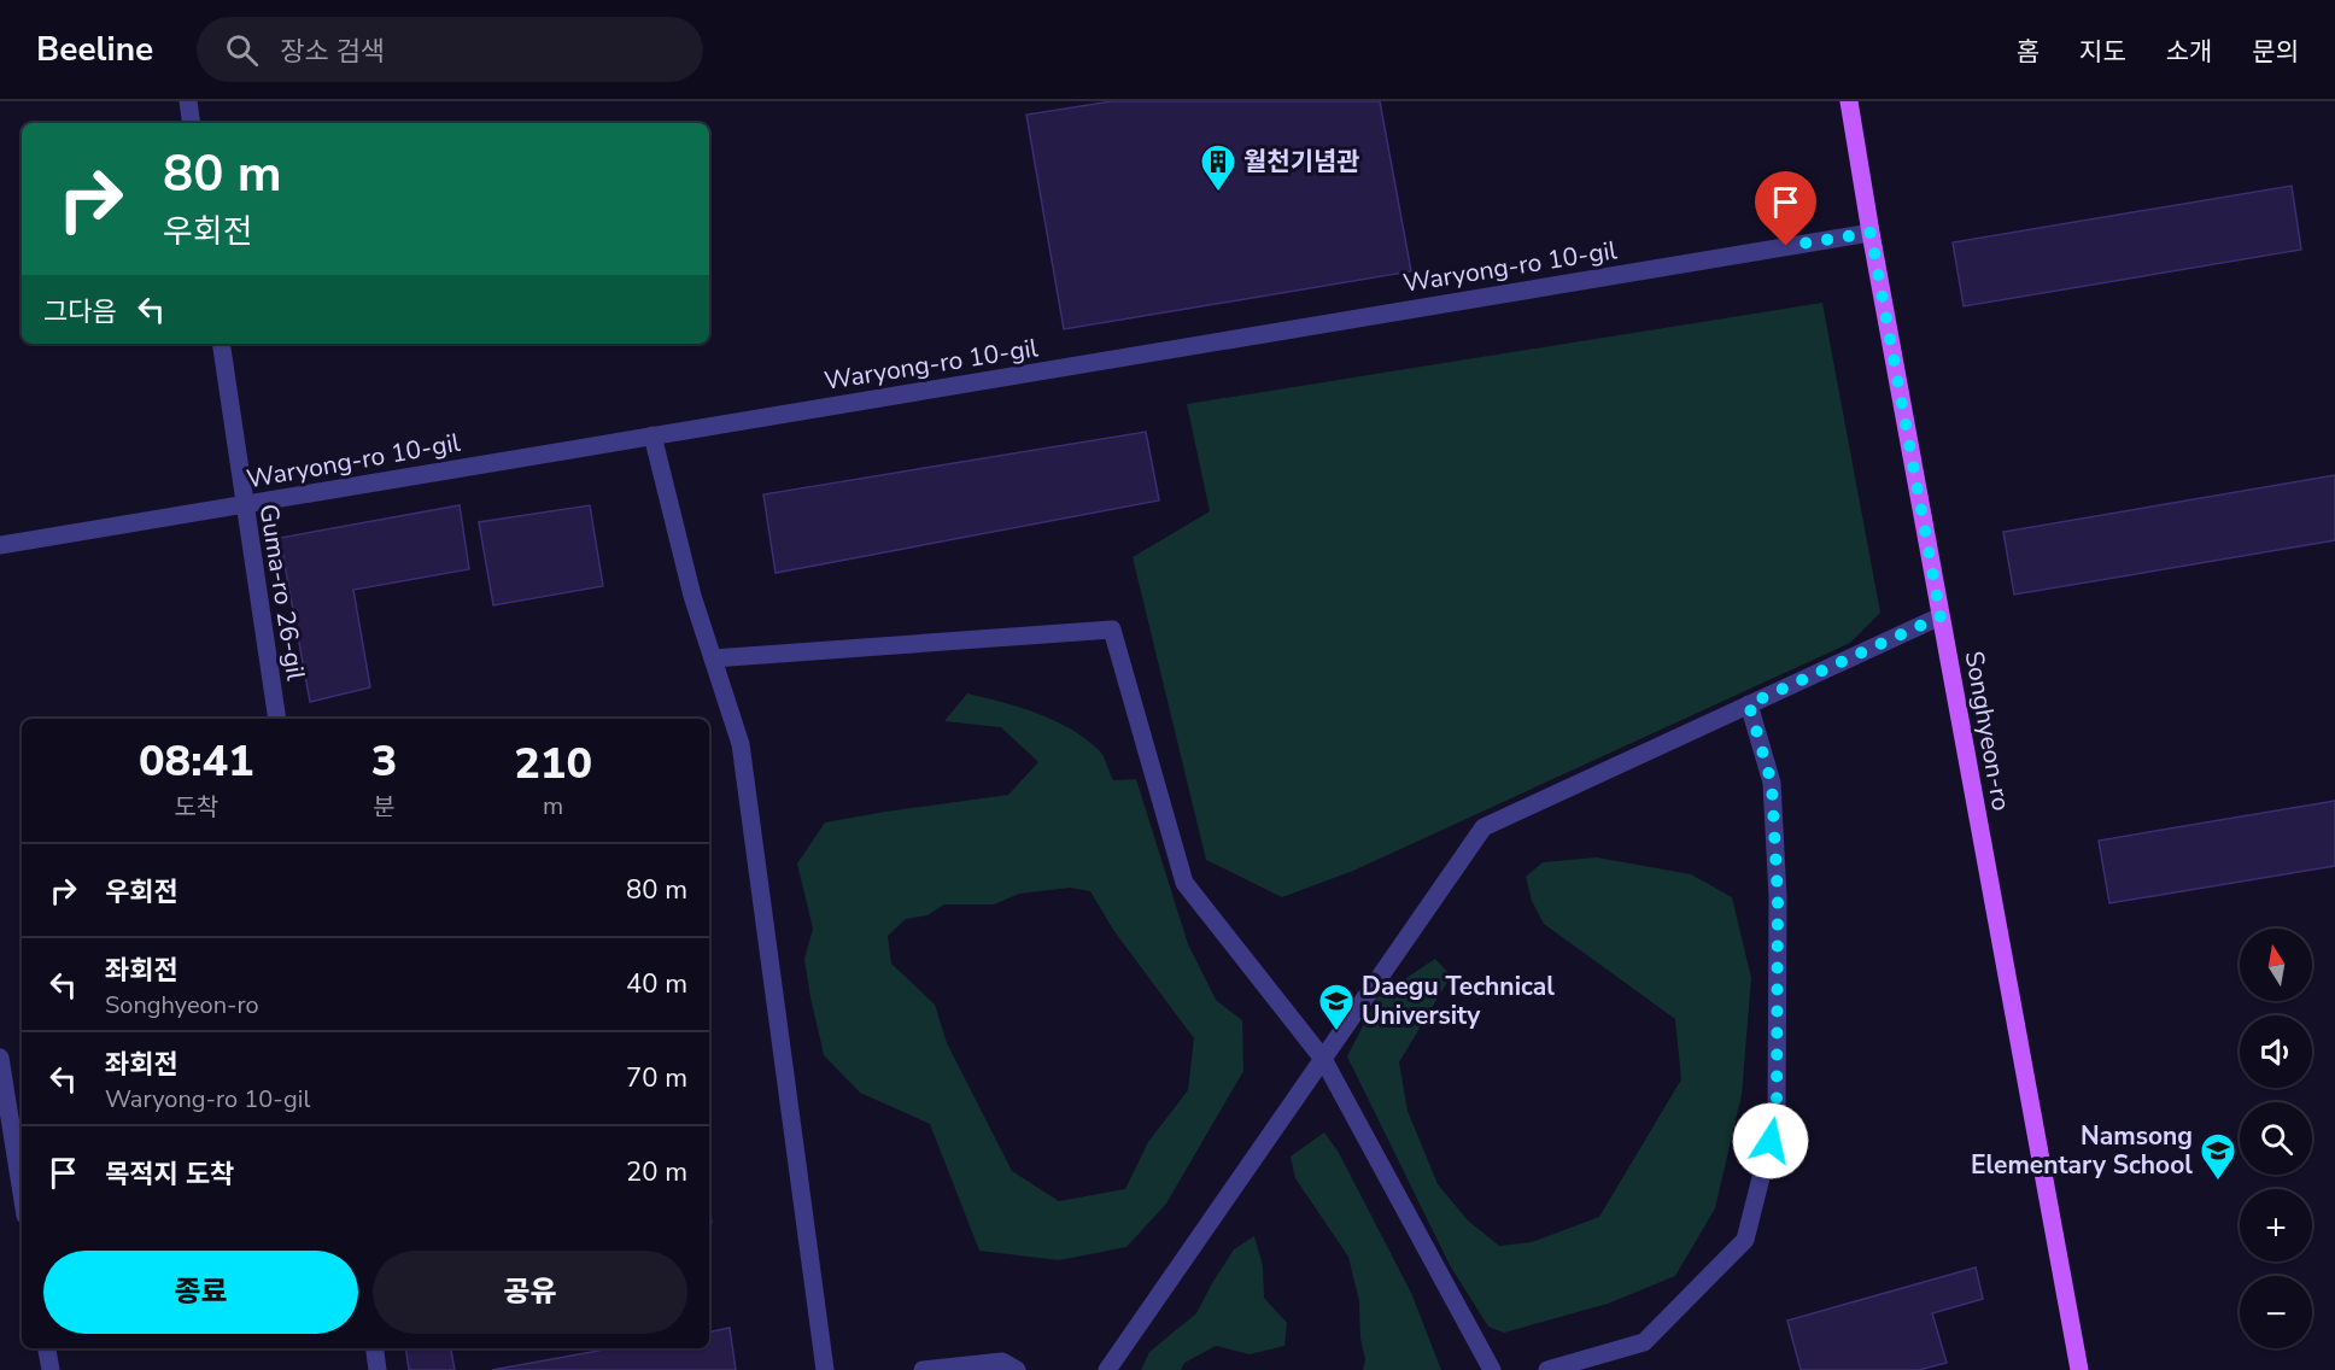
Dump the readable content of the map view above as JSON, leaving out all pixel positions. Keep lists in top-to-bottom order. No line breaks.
{"streets":{"main road":["Songhyeon-ro"],"street":["Waryong-ro 10-gil","Guma-ro 26-gil"]},"crossings":[["Waryong-ro 10-gil","Guma-ro 26-gil"],["Waryong-ro 10-gil","Songhyeon-ro"]],"places":{"building":["월천기념관"],"school or university":["Daegu Technical University","Namsong Elementary School"]},"north":"top","page":{"header":"Beeline","search":"장소 검색","nav":["홈","지도","소개","문의"],"turn":["80 m","우회전"],"then":"그다음","eta":["08:41","도착","3","분","210","m"],"list":[{"name":"우회전","value":"80 m"},{"name":"좌회전","note":"Songhyeon-ro","value":"40 m"},{"name":"좌회전","note":"Waryong-ro 10-gil","value":"70 m"},{"name":"목적지 도착","value":"20 m"}],"map_buttons":["+","−"],"buttons":["종료","공유"]}}
